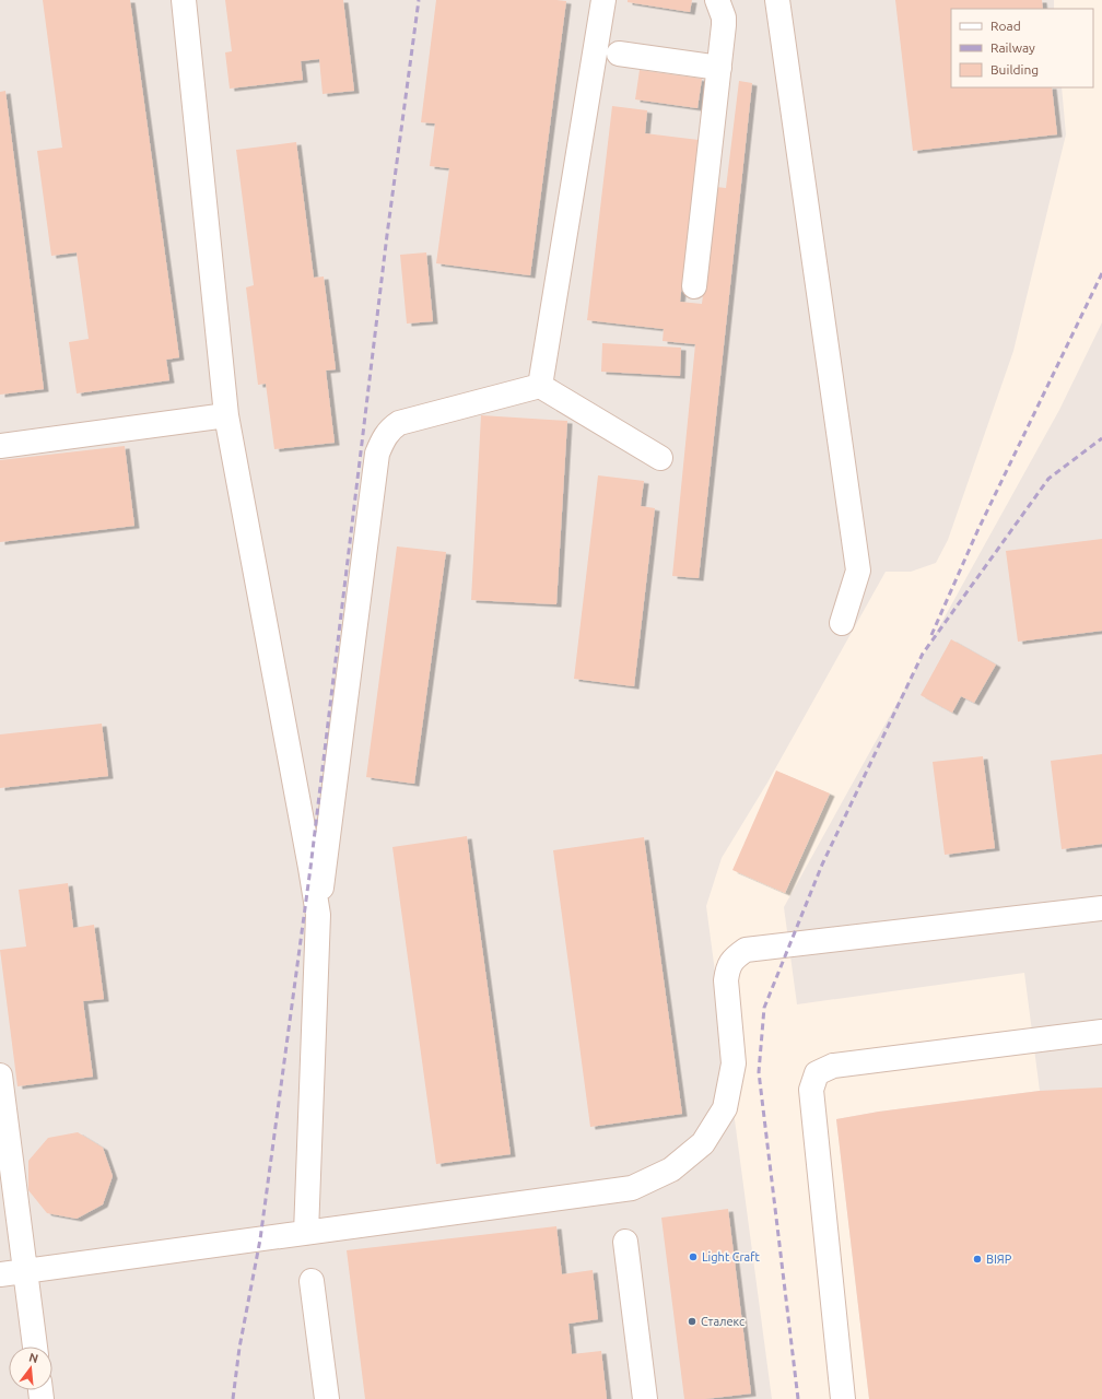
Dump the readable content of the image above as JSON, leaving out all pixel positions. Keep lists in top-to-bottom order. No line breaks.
{"places":["Light Craft","ВІЯР","Сталекс"],"legend":["Road","Railway","Building"],"north":"top"}
